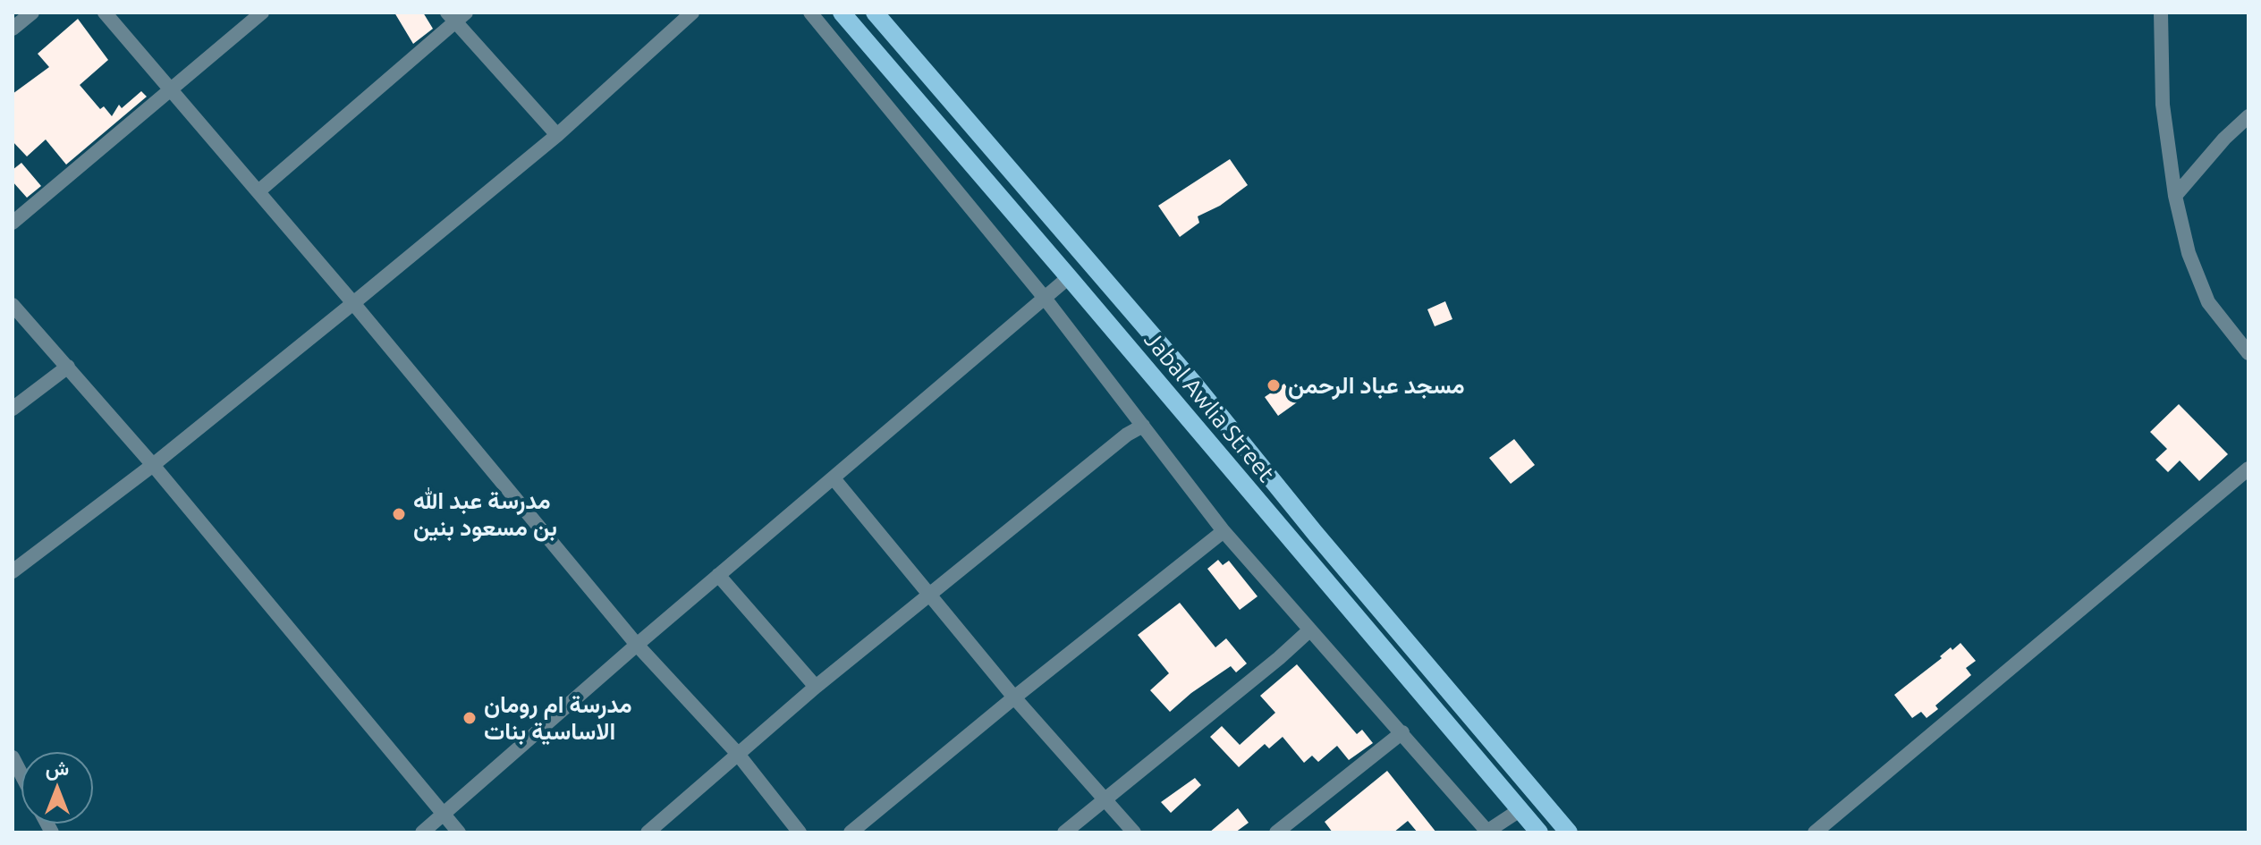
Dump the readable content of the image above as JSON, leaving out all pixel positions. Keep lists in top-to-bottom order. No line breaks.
{"streets":{"main road":["Jabal Awlia Street"]},"places":["مسجد عباد الرحمن","مدرسة عبد الله بن مسعود بنين","مدرسة ام رومان الاساسية بنات"],"north":"top"}
